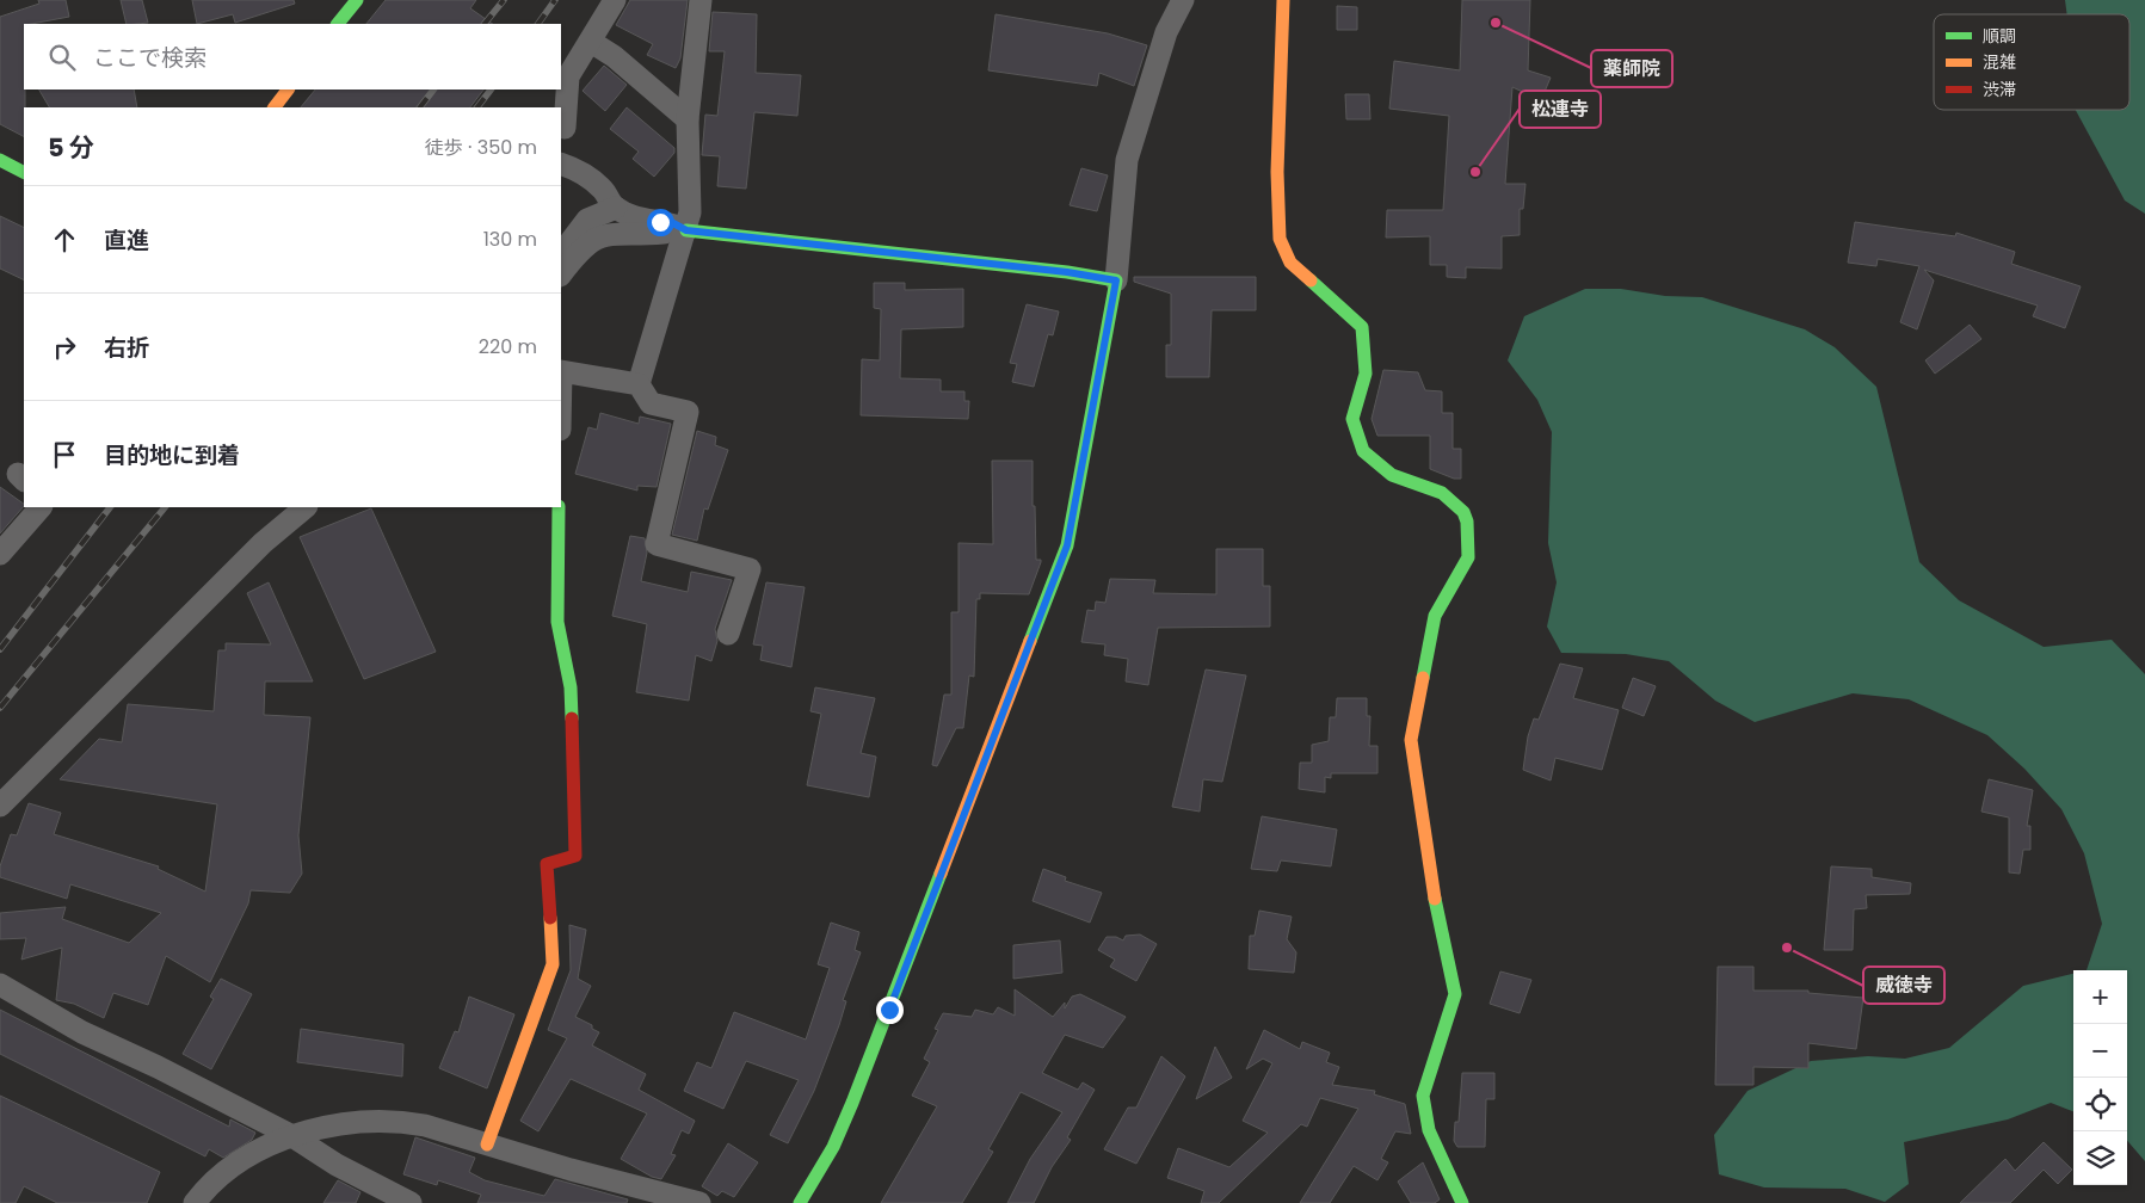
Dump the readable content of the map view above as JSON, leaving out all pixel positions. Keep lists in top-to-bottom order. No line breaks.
{"places":["薬師院","松連寺","威徳寺"],"legend":["順調","混雑","渋滞"],"page":{"search":"ここで検索","heading":["5 分","徒歩 · 350 m"],"list":[["直進","130 m"],["右折","220 m"],"目的地に到着"],"map_buttons":["+","−"]}}
